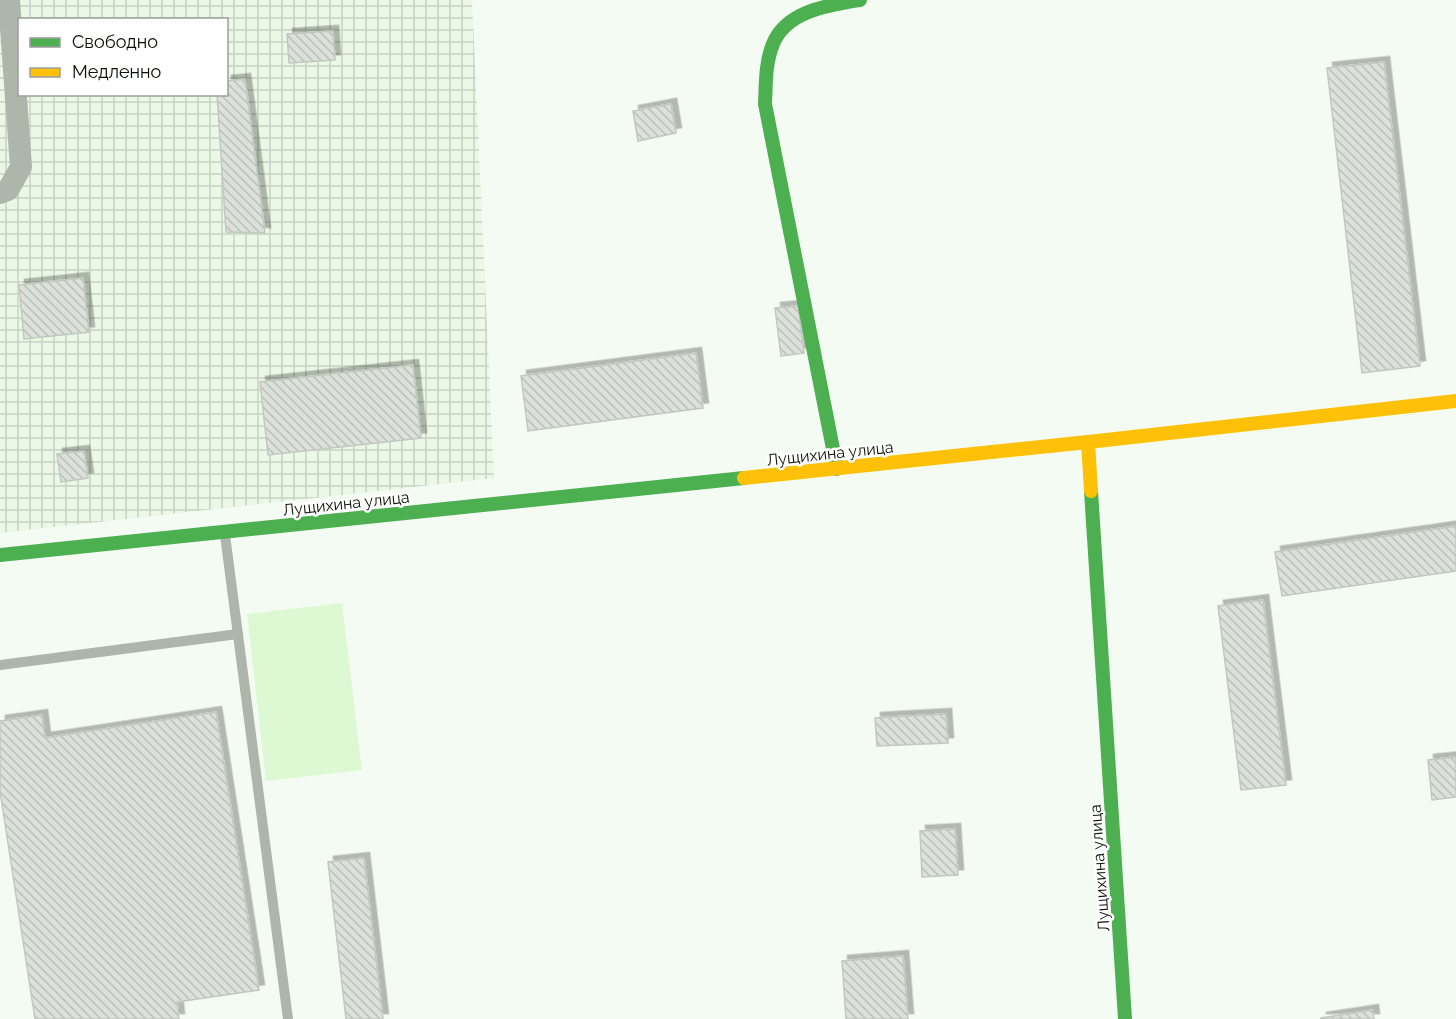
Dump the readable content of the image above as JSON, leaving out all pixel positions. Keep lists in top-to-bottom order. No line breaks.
{"streets":{"street":["Лущихина улица"]},"legend":["Свободно","Медленно"]}
